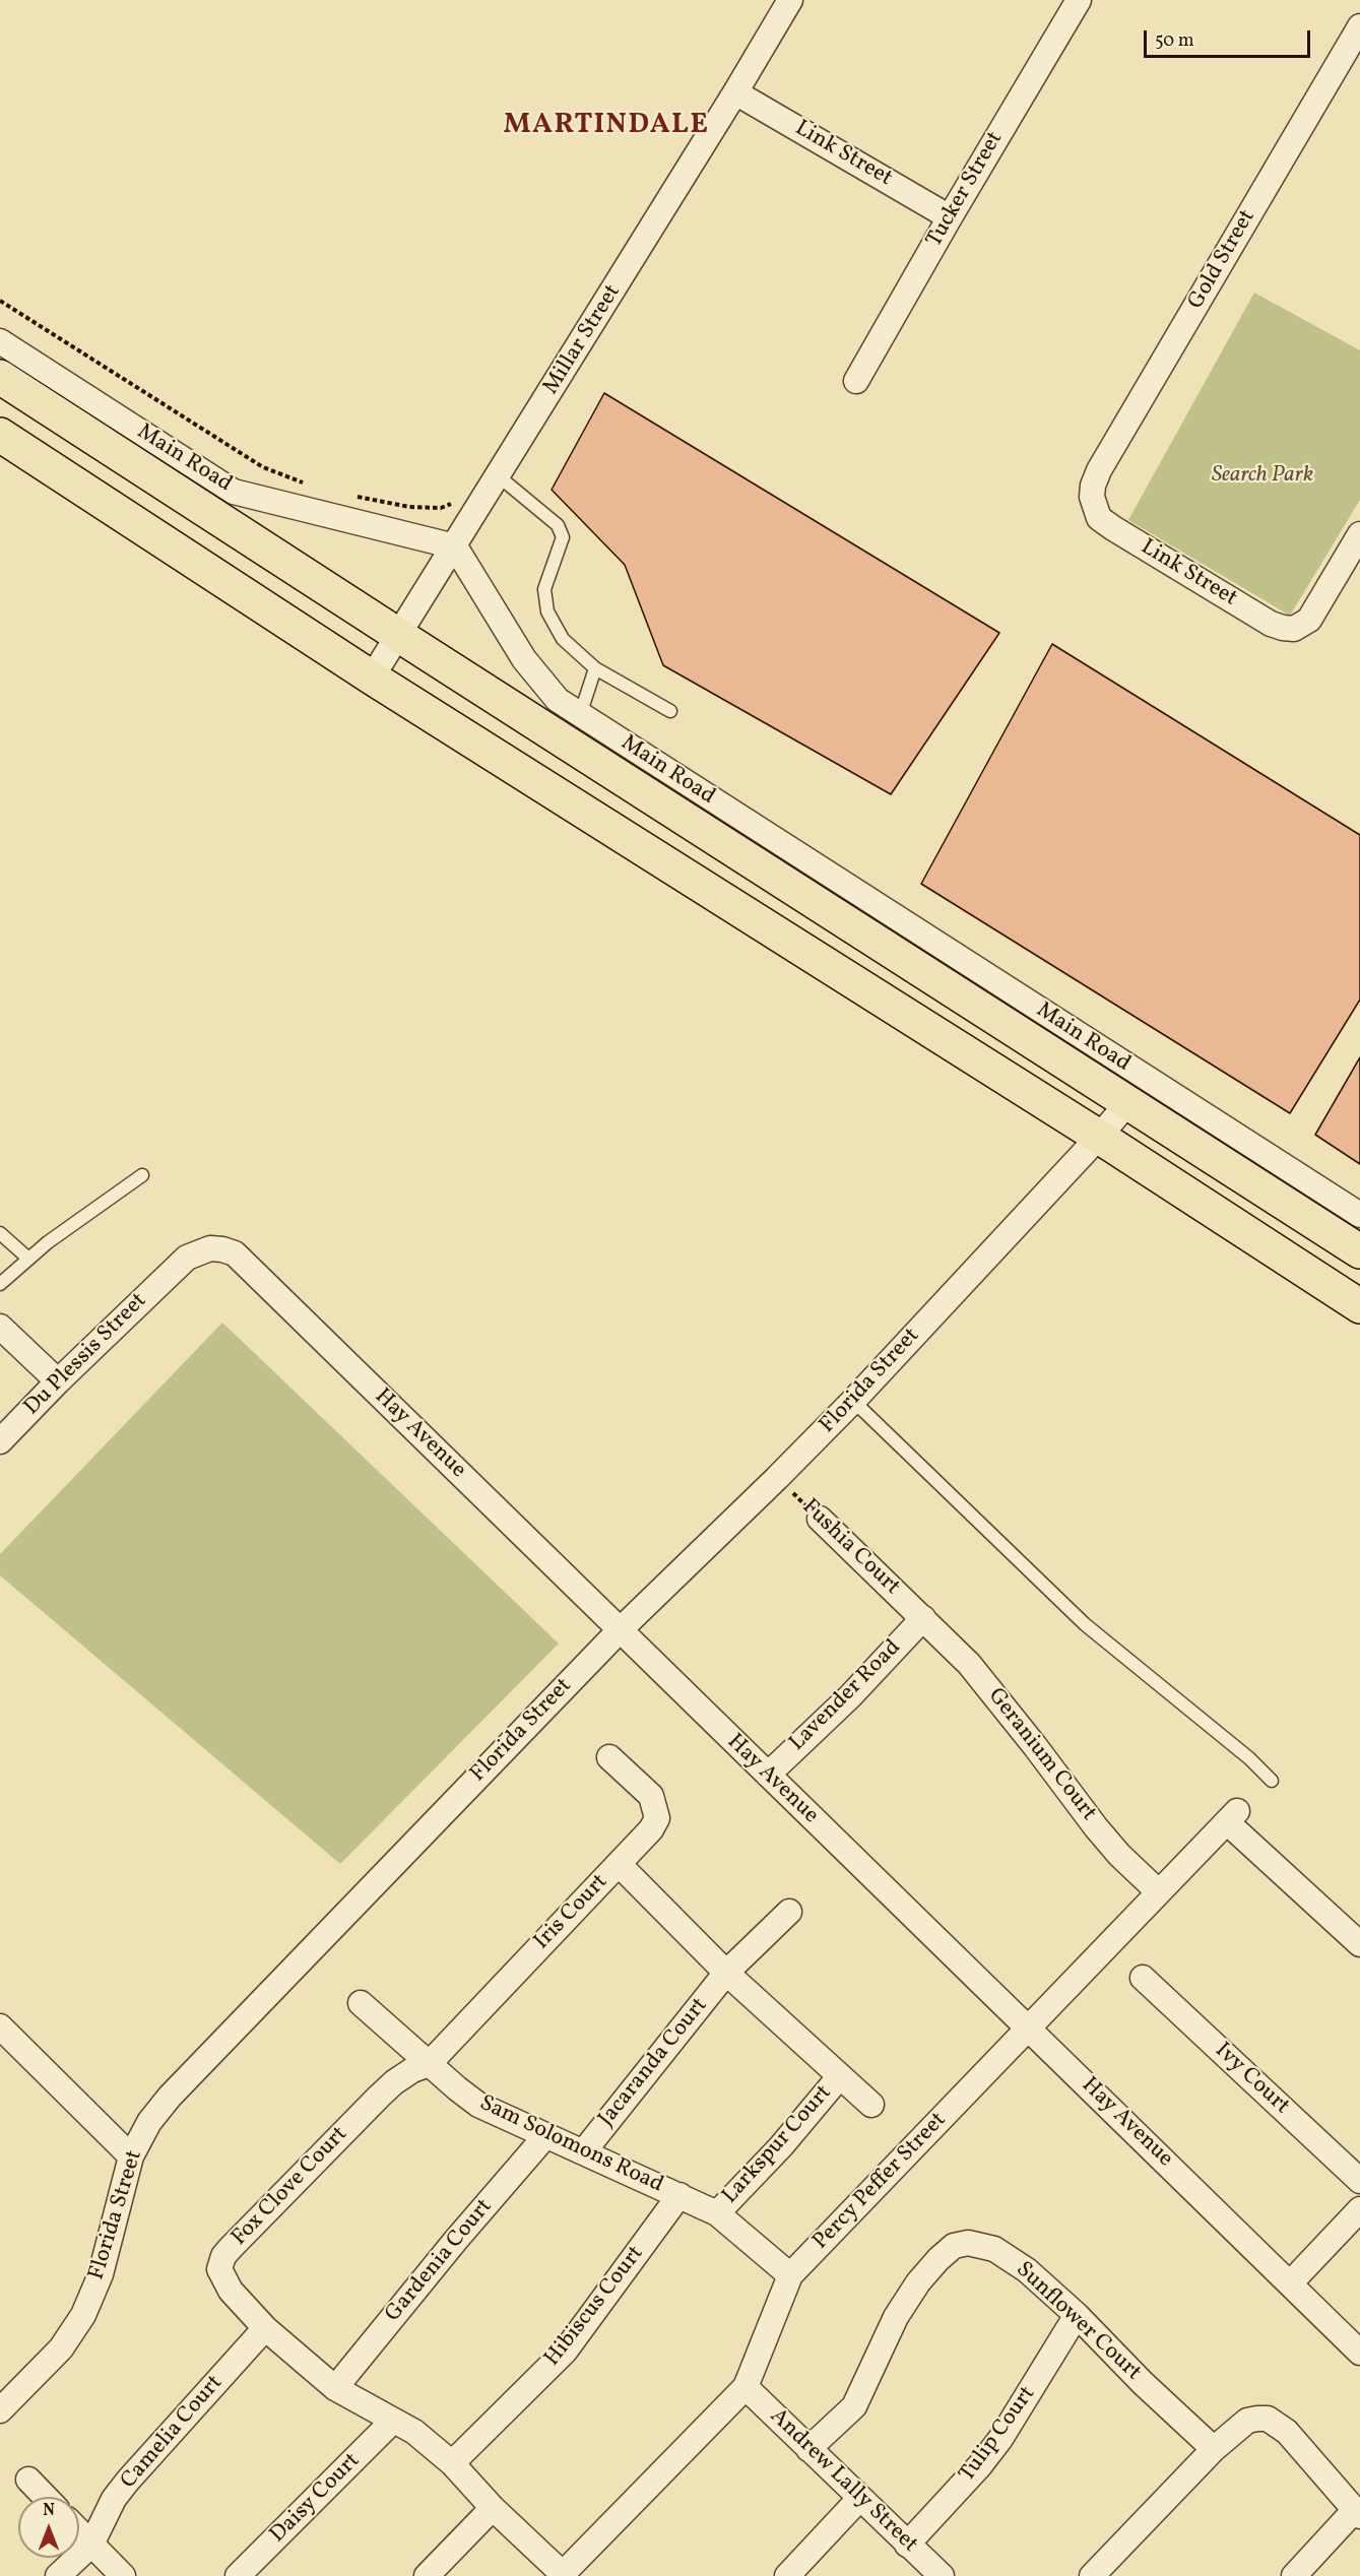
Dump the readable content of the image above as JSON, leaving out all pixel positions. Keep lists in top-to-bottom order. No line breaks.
{"streets":{"main road":["Main Road"],"street":["Link Street","Tucker Street","Gold Street","Millar Street","Du Plessis Street","Florida Street","Hay Avenue","Fushia Court","Lavender Road","Geranium Court","Iris Court","Jacaranda Court","Ivy Court","Sam Solomons Road","Larkspur Court","Percy Peffer Street","Fox Clove Court","Gardenia Court","Hibiscus Court","Sunflower Court","Camelia Court","Tulip Court","Andrew Lally Street","Daisy Court"]},"crossings":[["Link Street","Tucker Street"],["Link Street","Gold Street"],["Link Street","Millar Street"],["Millar Street","Main Road"],["Main Road","Florida Street"],["Du Plessis Street","Hay Avenue"],["Florida Street","Hay Avenue"],["Florida Street","Fushia Court"],["Hay Avenue","Lavender Road"],["Hay Avenue","Percy Peffer Street"],["Fushia Court","Lavender Road"],["Fushia Court","Geranium Court"],["Lavender Road","Geranium Court"],["Geranium Court","Percy Peffer Street"],["Iris Court","Sam Solomons Road"],["Iris Court","Larkspur Court"],["Iris Court","Fox Clove Court"],["Jacaranda Court","Sam Solomons Road"],["Jacaranda Court","Larkspur Court"],["Sam Solomons Road","Larkspur Court"],["Sam Solomons Road","Percy Peffer Street"],["Sam Solomons Road","Fox Clove Court"],["Sam Solomons Road","Gardenia Court"],["Sam Solomons Road","Hibiscus Court"],["Percy Peffer Street","Fox Clove Court"],["Percy Peffer Street","Andrew Lally Street"],["Fox Clove Court","Gardenia Court"],["Fox Clove Court","Hibiscus Court"],["Fox Clove Court","Camelia Court"],["Fox Clove Court","Daisy Court"],["Sunflower Court","Tulip Court"],["Sunflower Court","Andrew Lally Street"],["Tulip Court","Andrew Lally Street"]],"districts":["MARTINDALE"],"parks":["Search Park"],"scale_bar":"50 m","north":"top"}
